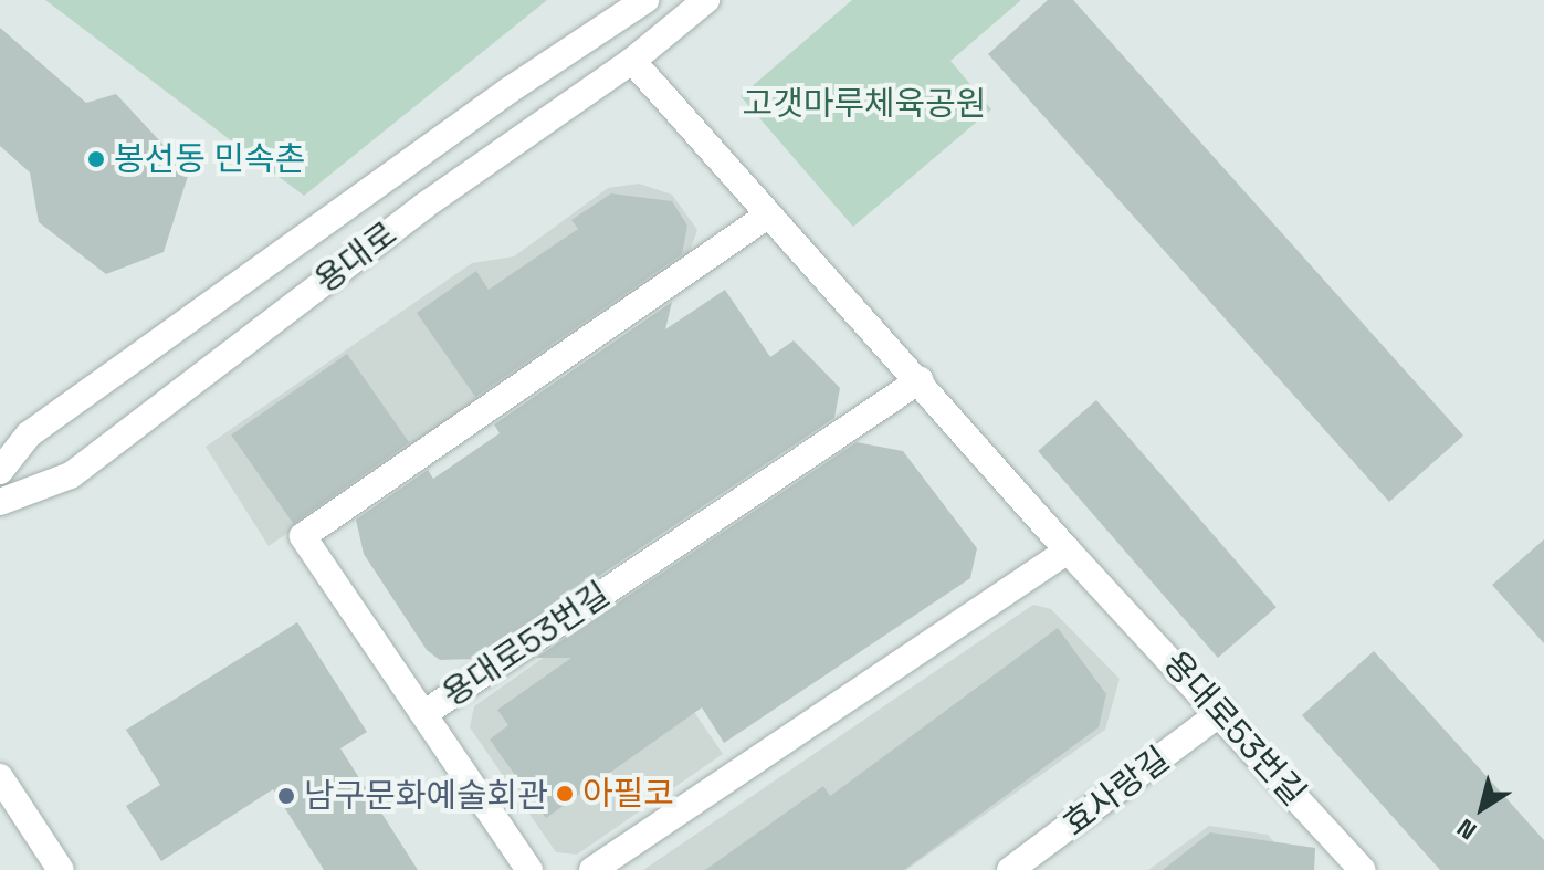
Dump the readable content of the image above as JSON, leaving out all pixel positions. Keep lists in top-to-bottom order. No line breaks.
{"streets":{"street":["용대로","용대로53번길","효사랑길"]},"crossings":[["용대로","용대로53번길"],["용대로53번길","효사랑길"]],"parks":["고갯마루체육공원"],"places":["봉선동 민속촌","아필코","남구문화예술회관"],"north":"bottom left"}
